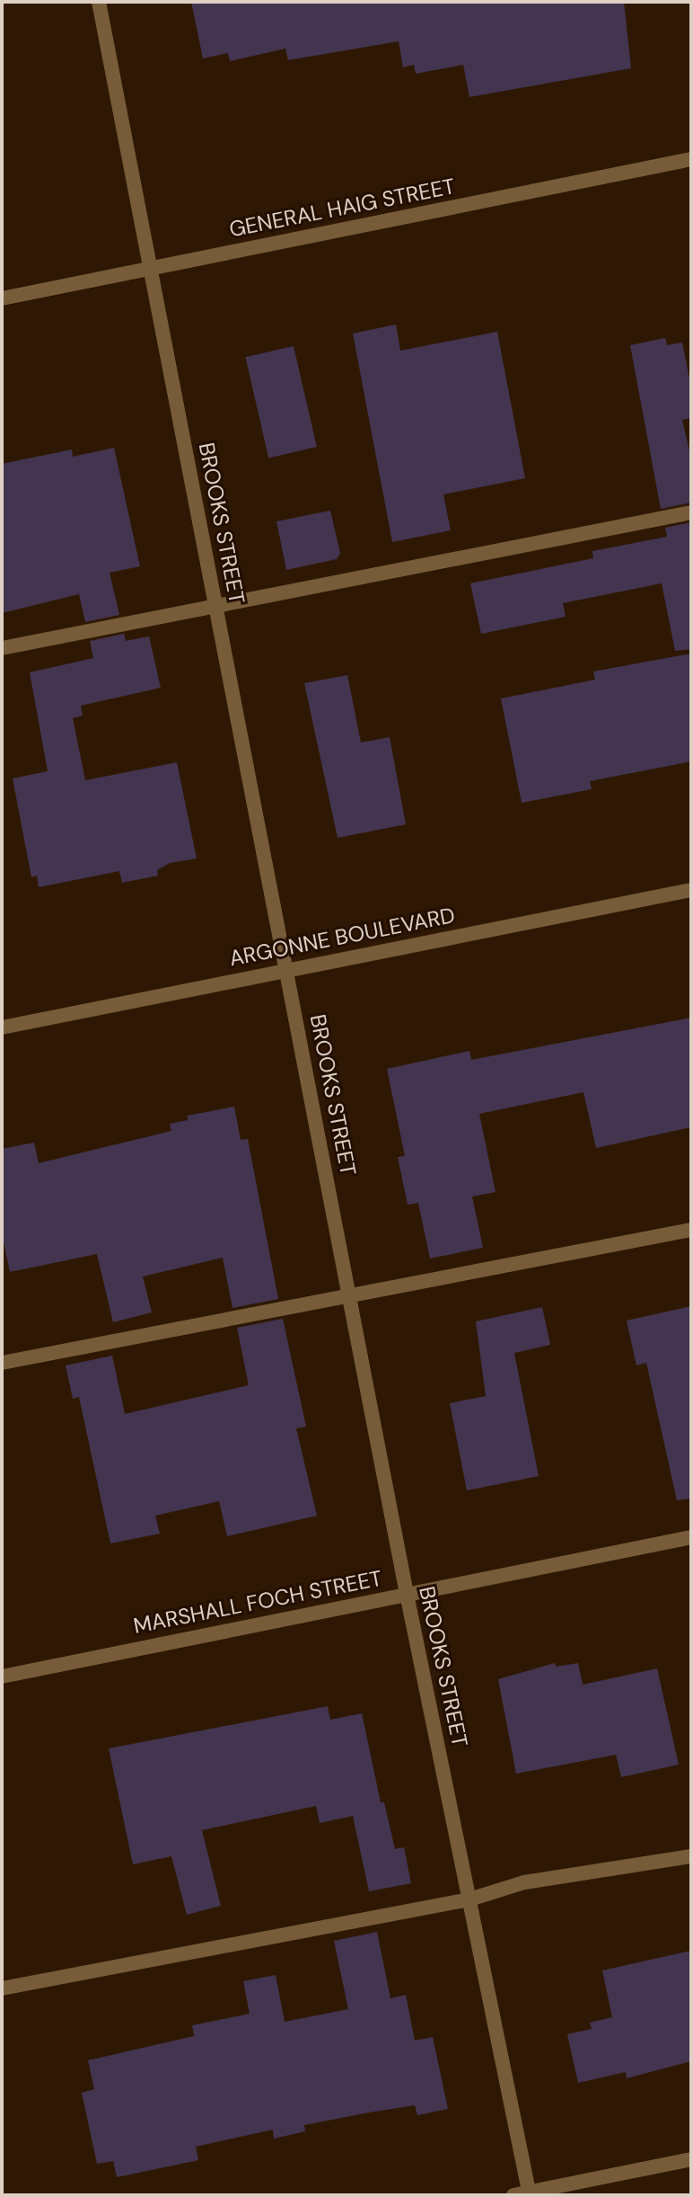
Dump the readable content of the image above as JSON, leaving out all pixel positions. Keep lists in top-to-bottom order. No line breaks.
{"streets":{"street":["GENERAL HAIG STREET","BROOKS STREET","ARGONNE BOULEVARD","MARSHALL FOCH STREET"]},"crossings":[["GENERAL HAIG STREET","BROOKS STREET"],["BROOKS STREET","ARGONNE BOULEVARD"],["BROOKS STREET","MARSHALL FOCH STREET"]]}
